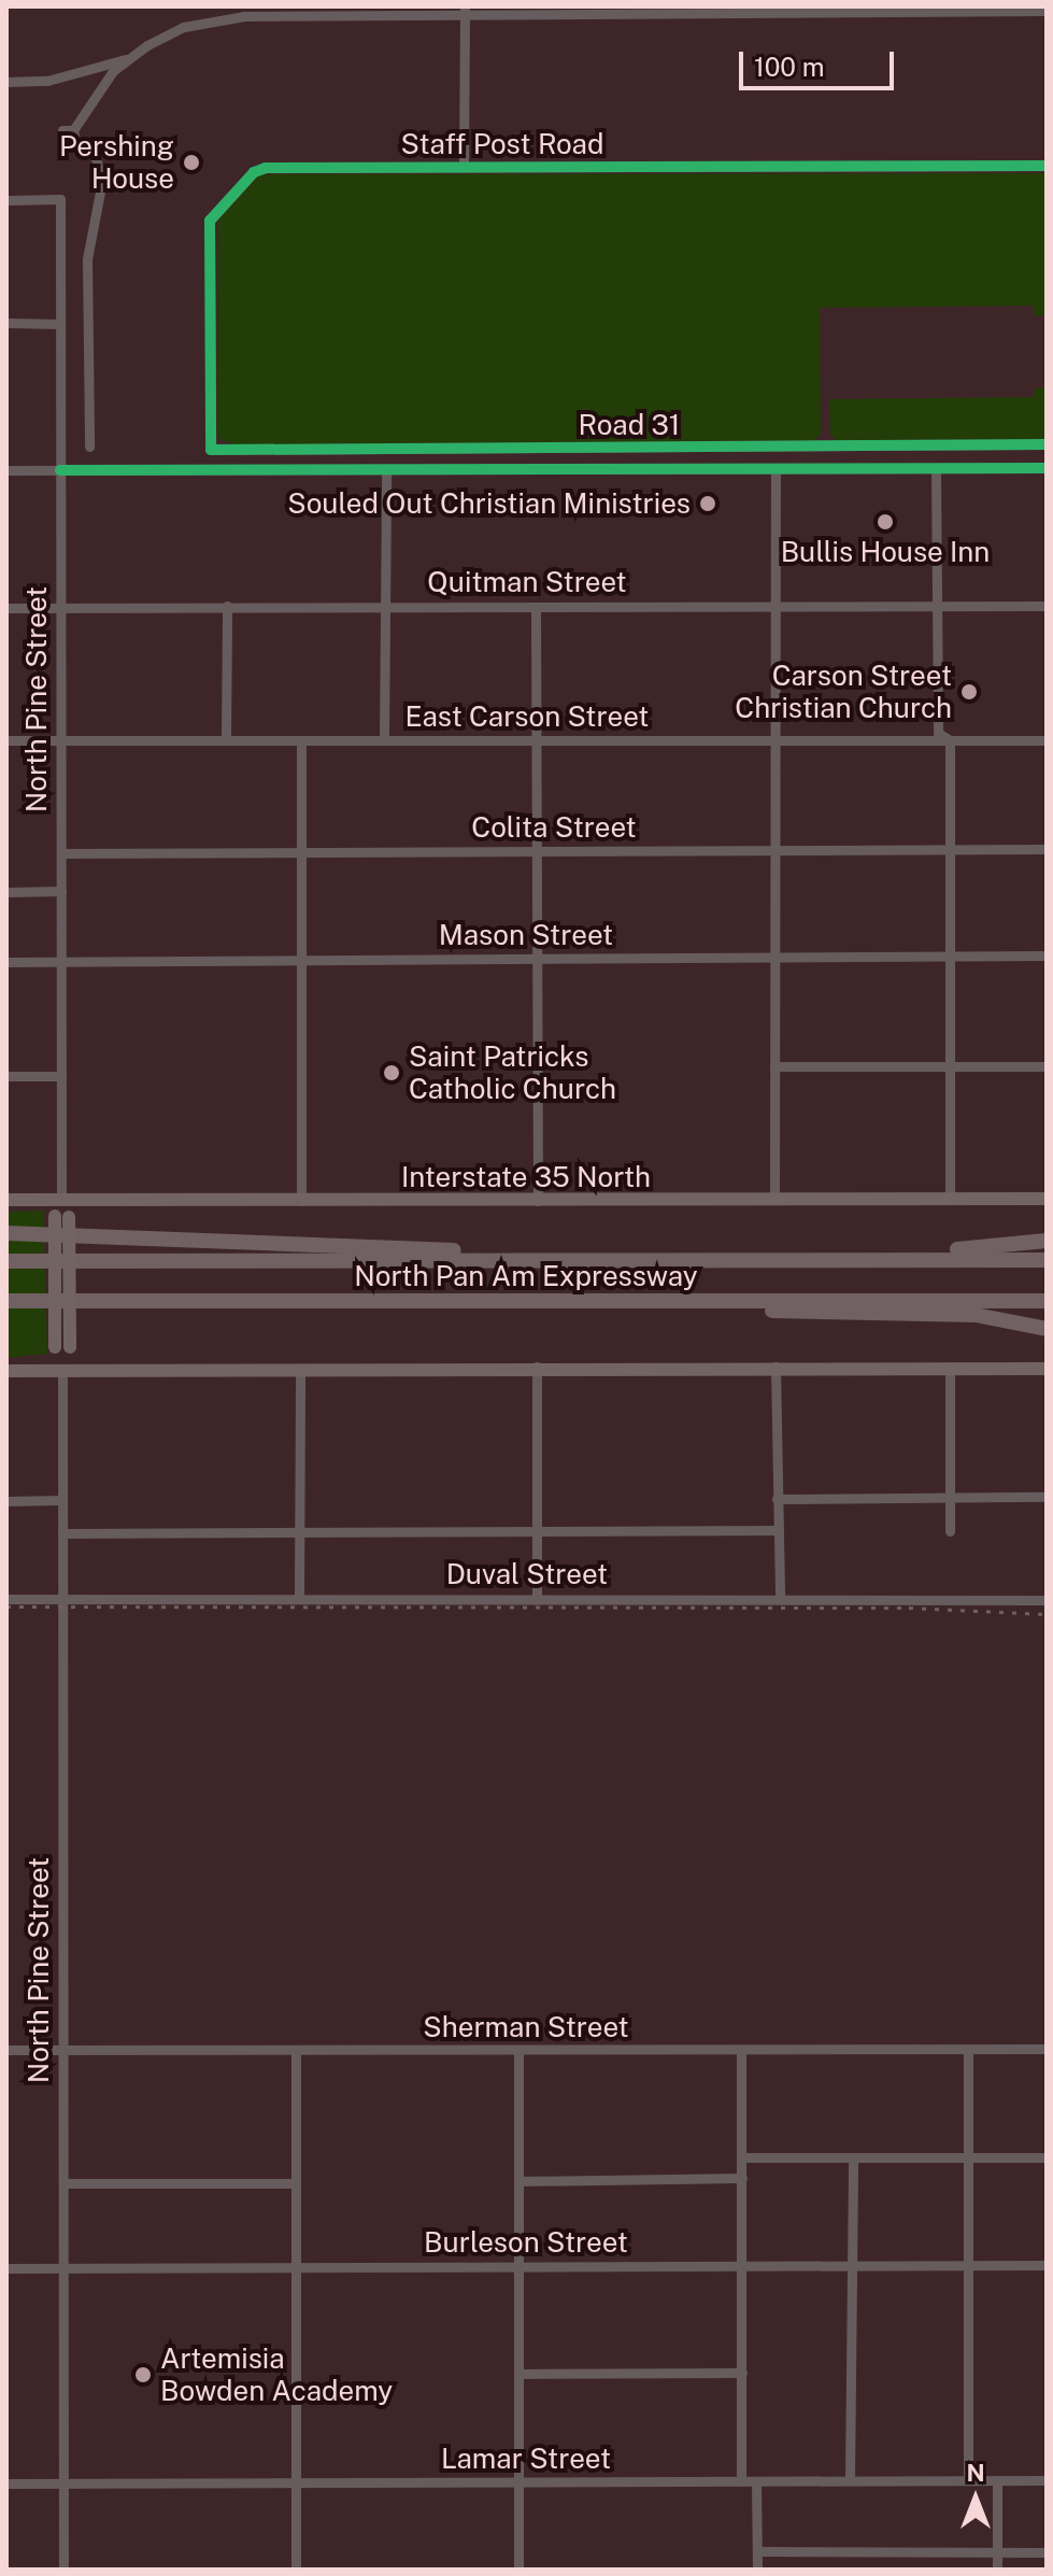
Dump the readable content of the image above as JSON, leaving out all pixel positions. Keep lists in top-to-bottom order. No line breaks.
{"streets":{"highway":["North Pan Am Expressway"],"main road":["North Pine Street","Interstate 35 North"],"street":["Staff Post Road","Road 31","Quitman Street","East Carson Street","Colita Street","Mason Street","Duval Street","Sherman Street","Burleson Street","Lamar Street"]},"crossings":[["Staff Post Road","Road 31"],["Quitman Street","North Pine Street"],["North Pine Street","East Carson Street"],["North Pine Street","Colita Street"],["North Pine Street","Mason Street"],["North Pine Street","Interstate 35 North"],["North Pine Street","Duval Street"],["North Pine Street","Sherman Street"],["North Pine Street","Burleson Street"],["North Pine Street","Lamar Street"]],"places":["Pershing House","Souled Out Christian Ministries","Bullis House Inn","Carson Street Christian Church","Saint Patricks Catholic Church","Artemisia Bowden Academy"],"scale_bar":"100 m","north":"top"}
